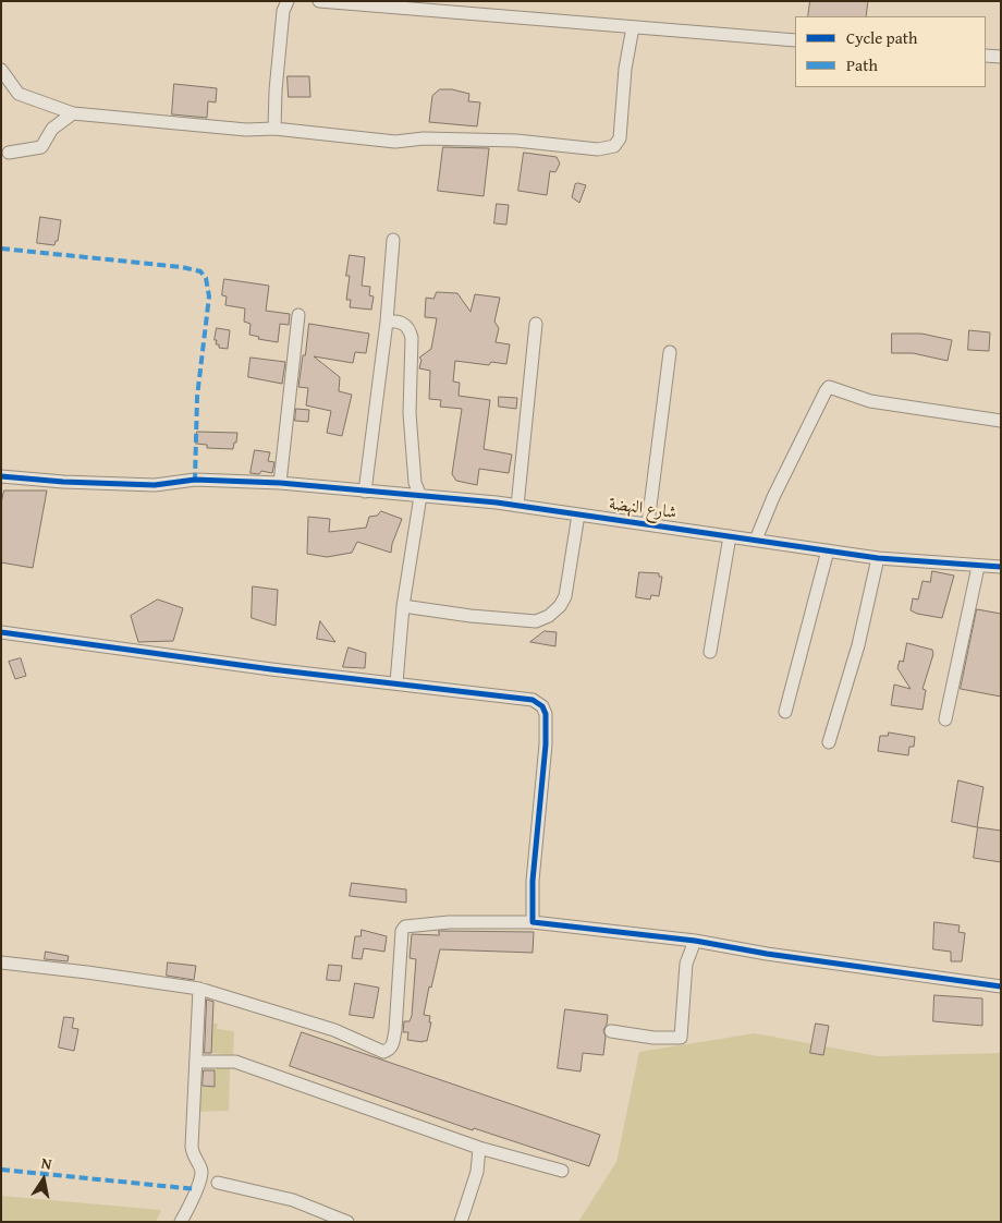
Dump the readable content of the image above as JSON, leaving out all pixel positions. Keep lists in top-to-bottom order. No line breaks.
{"streets":{"street":["شارع النهضة"]},"legend":["Cycle path","Path"],"north":"top"}
